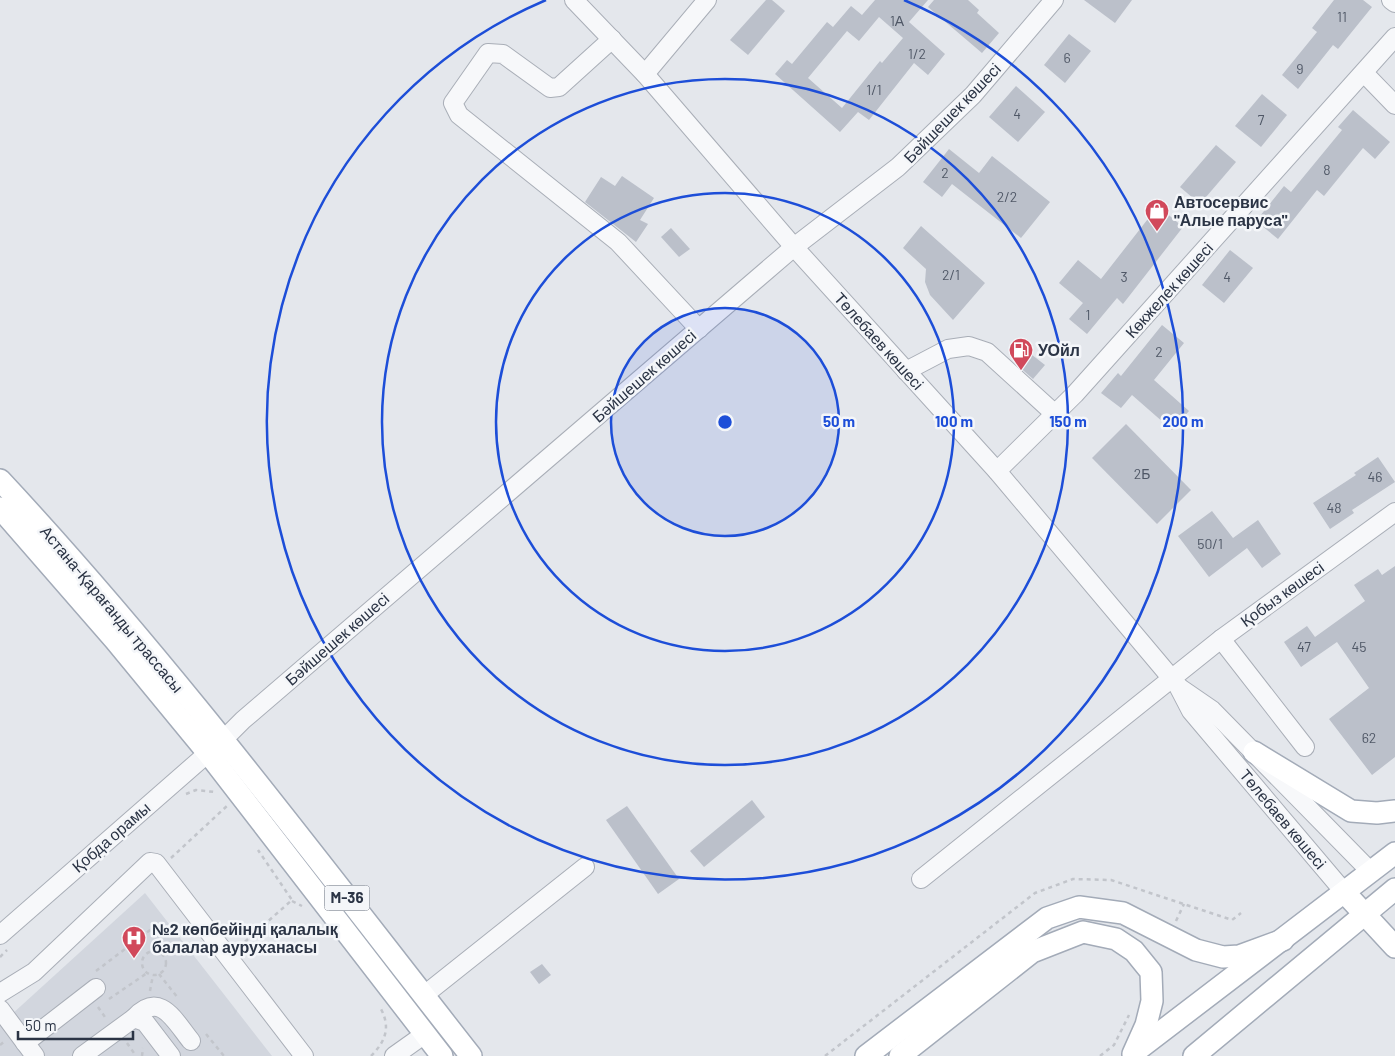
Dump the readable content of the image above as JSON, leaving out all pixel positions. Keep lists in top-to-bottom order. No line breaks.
{"streets":{"main road":["Төлебаев көшесі","Астана-Қарағанды трассасы","M-36"],"street":["Бәйшешек көшесі","Көкжелек көшесі","Қобыз көшесі","Қобда орамы"]},"crossings":[["Бәйшешек көшесі","Төлебаев көшесі"],["Бәйшешек көшесі","Астана-Қарағанды трассасы"],["Бәйшешек көшесі","Қобда орамы"],["Бәйшешек көшесі","M-36"],["Көкжелек көшесі","Төлебаев көшесі"],["Төлебаев көшесі","Қобыз көшесі"],["Астана-Қарағанды трассасы","Қобда орамы"],["Астана-Қарағанды трассасы","M-36"],["Қобда орамы","M-36"]],"places":{"shop":["Автосервис \"Алые паруса\""],"fuel station":["УОйл"],"hospital":["№2 көпбейінді қалалық балалар ауруханасы"]},"house_numbers":["11","1А","1/2","6","9","1/1","4","7","8","2","2/2","2/1","3","4","1","2","2Б","46","48","50/1","47","45","62"],"scale_bar":"50 m","rings":["50 m","100 m","150 m","200 m"]}
